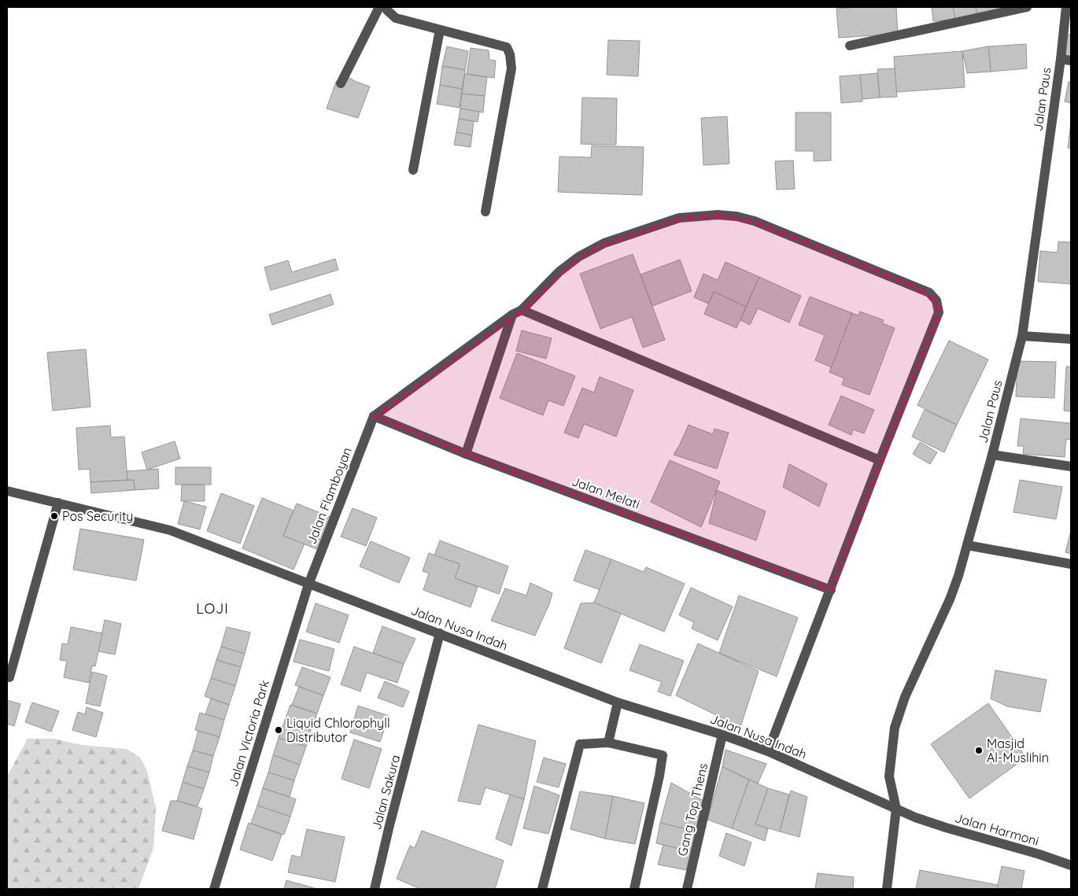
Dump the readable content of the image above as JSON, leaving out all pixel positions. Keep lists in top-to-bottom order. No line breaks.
{"streets":{"street":["Jalan Paus","Jalan Melati","Jalan Flamboyan","Jalan Nusa Indah","Jalan Victoria Park","Jalan Sakura","Gang Top Thens","Jalan Harmoni"]},"crossings":[["Jalan Paus","Jalan Nusa Indah"],["Jalan Melati","Jalan Flamboyan"],["Jalan Flamboyan","Jalan Nusa Indah"],["Jalan Flamboyan","Jalan Victoria Park"],["Jalan Nusa Indah","Jalan Victoria Park"],["Jalan Nusa Indah","Jalan Sakura"],["Jalan Nusa Indah","Gang Top Thens"],["Jalan Nusa Indah","Jalan Harmoni"]],"districts":["LOJI"],"places":["Pos Security","Liquid Chlorophyll Distributor","Masjid Al-Muslihin"]}
